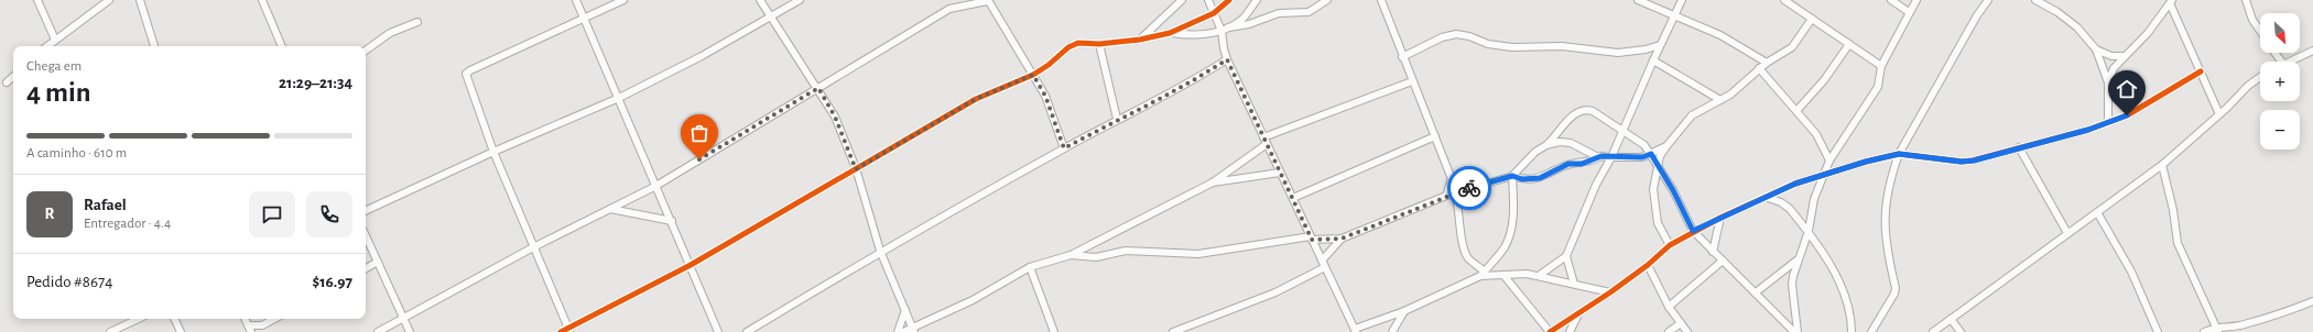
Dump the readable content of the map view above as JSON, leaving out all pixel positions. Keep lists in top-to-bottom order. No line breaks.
{"north":"bottom right","page":{"map_buttons":["+","−"],"heading":["4 min","Chega em","21:29–21:34"],"panel":["Rafael","Entregador · 4.4","Pedido #8674","$16.97"],"bar":"A caminho · 610 m","round":"R"}}
